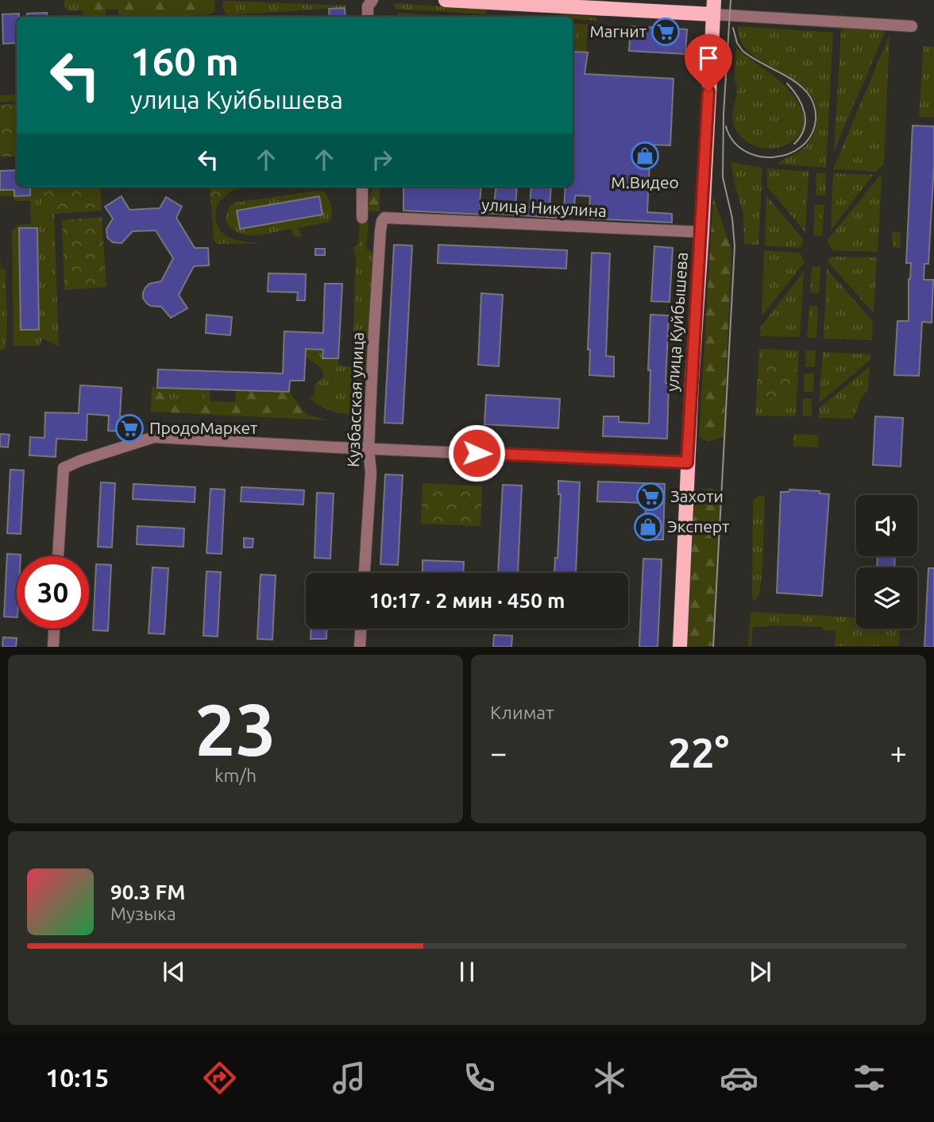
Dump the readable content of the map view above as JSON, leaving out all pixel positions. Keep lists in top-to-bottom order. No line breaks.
{"streets":{"main road":["улица Куйбышева"],"street":["улица Никулина","Кузбасская улица"]},"crossings":[["улица Никулина","улица Куйбышева"],["улица Никулина","Кузбасская улица"]],"places":{"supermarket":["Магнит","ПродоМаркет","Захоти"],"shop":["М.Видео","Эксперт"]},"page":{"turn":["160 m","улица Куйбышева"],"limit":"30","trip":"10:17 · 2 мин · 450 m","tile":[["23","km/h"],"Климат"],"heat":["−","22°","+"],"song":["90.3 FM","Музыка"],"tabs":"10:15"}}
